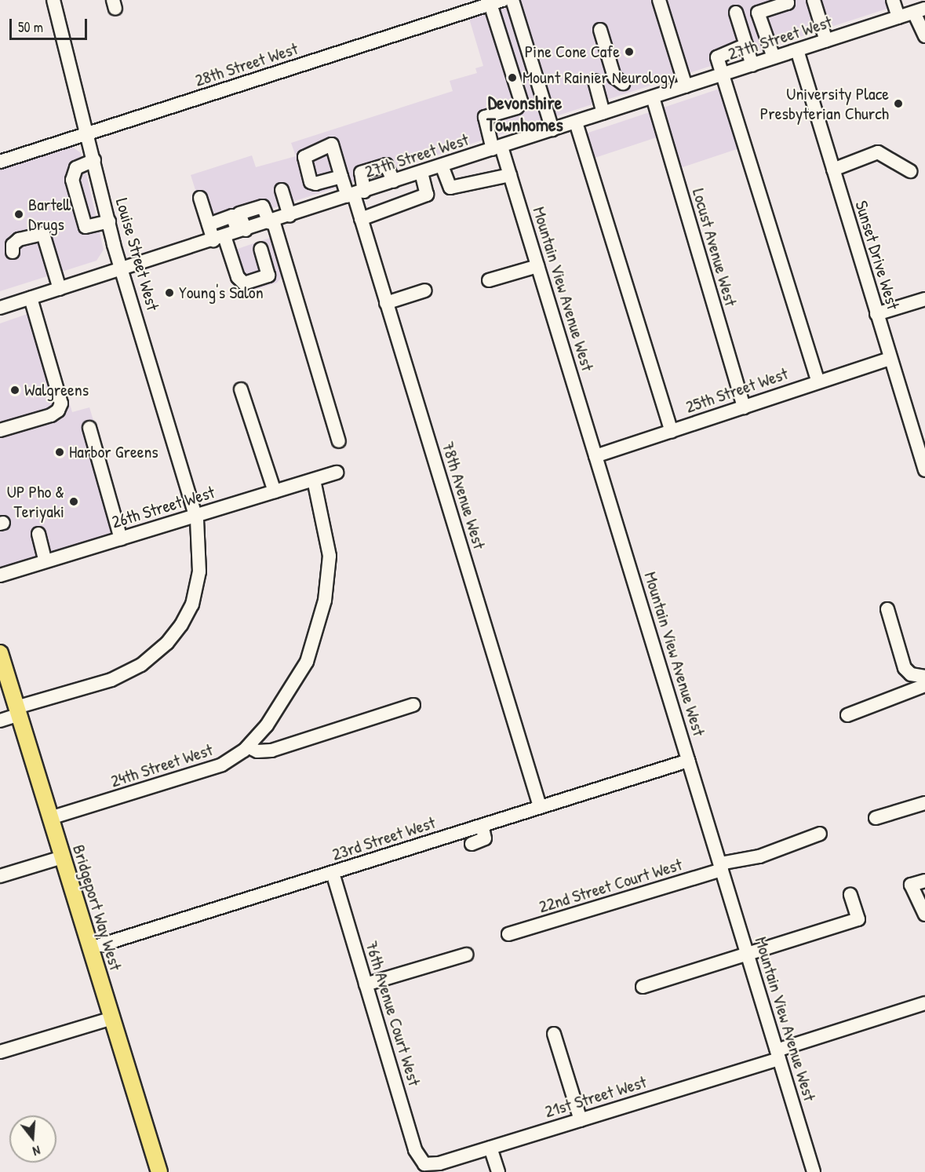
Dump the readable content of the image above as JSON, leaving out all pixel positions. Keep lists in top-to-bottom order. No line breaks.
{"streets":{"main road":["Bridgeport Way West"],"street":["27th Street West","28th Street West","Locust Avenue West","Louise Street West","Sunset Drive West","Mountain View Avenue West","25th Street West","78th Avenue West","26th Street West","24th Street West","23rd Street West","22nd Street Court West","76th Avenue Court West","21st Street West"]},"crossings":[["27th Street West","Locust Avenue West"],["27th Street West","Louise Street West"],["27th Street West","Sunset Drive West"],["27th Street West","Mountain View Avenue West"],["27th Street West","78th Avenue West"],["28th Street West","Louise Street West"],["28th Street West","Mountain View Avenue West"],["Locust Avenue West","25th Street West"],["Louise Street West","26th Street West"],["Louise Street West","Bridgeport Way West"],["Sunset Drive West","25th Street West"],["Mountain View Avenue West","25th Street West"],["Mountain View Avenue West","23rd Street West"],["Mountain View Avenue West","22nd Street Court West"],["Mountain View Avenue West","21st Street West"],["78th Avenue West","23rd Street West"],["26th Street West","24th Street West"],["24th Street West","Bridgeport Way West"],["23rd Street West","Bridgeport Way West"],["23rd Street West","76th Avenue Court West"],["76th Avenue Court West","21st Street West"]],"districts":["Devonshire Townhomes"],"places":["Pine Cone Cafe","Mount Rainier Neurology","University Place Presbyterian Church","Bartell Drugs","Young's Salon","Walgreens","Harbor Greens","UP Pho & Teriyaki"],"scale_bar":"50 m","north":"bottom"}
